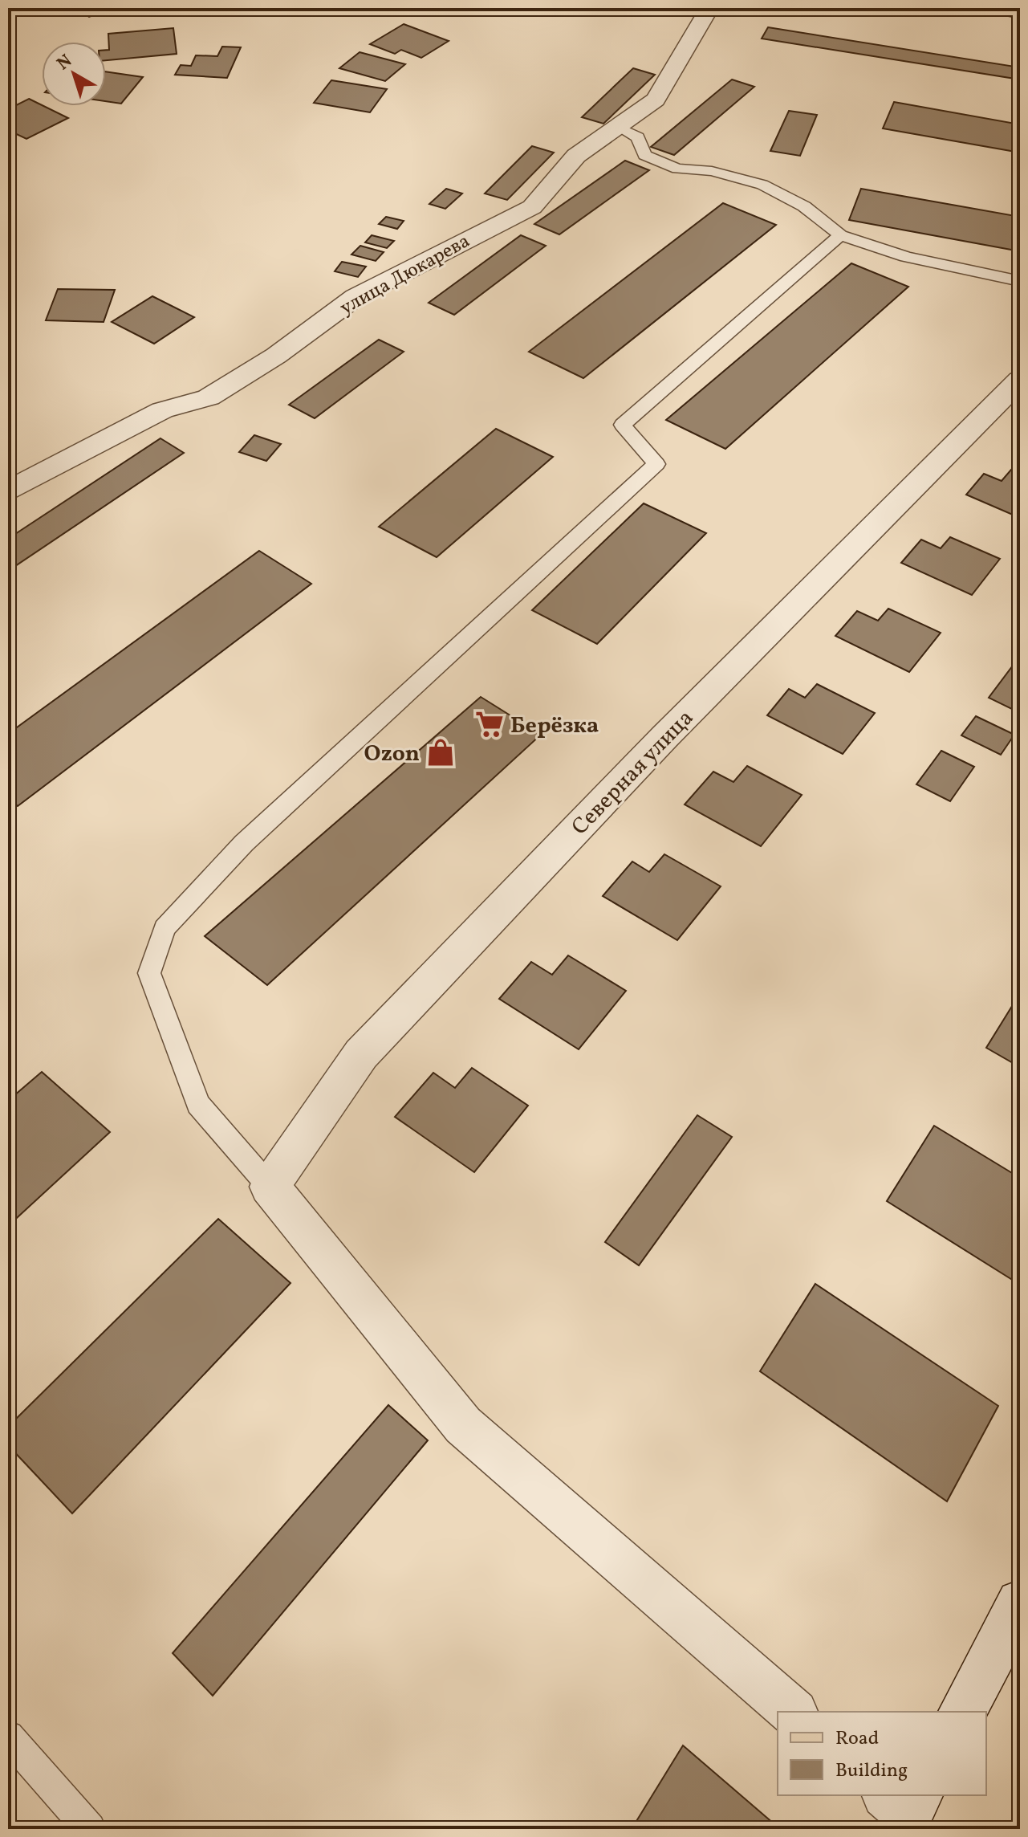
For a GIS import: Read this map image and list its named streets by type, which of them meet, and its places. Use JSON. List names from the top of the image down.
{
  "streets": {
    "street": ["улица Дюкарева", "Северная улица"]
  },
  "places": {
    "supermarket": ["Берёзка"],
    "shop": ["Ozon"]
  },
  "legend": ["Road", "Building"],
  "north": "top left"
}
